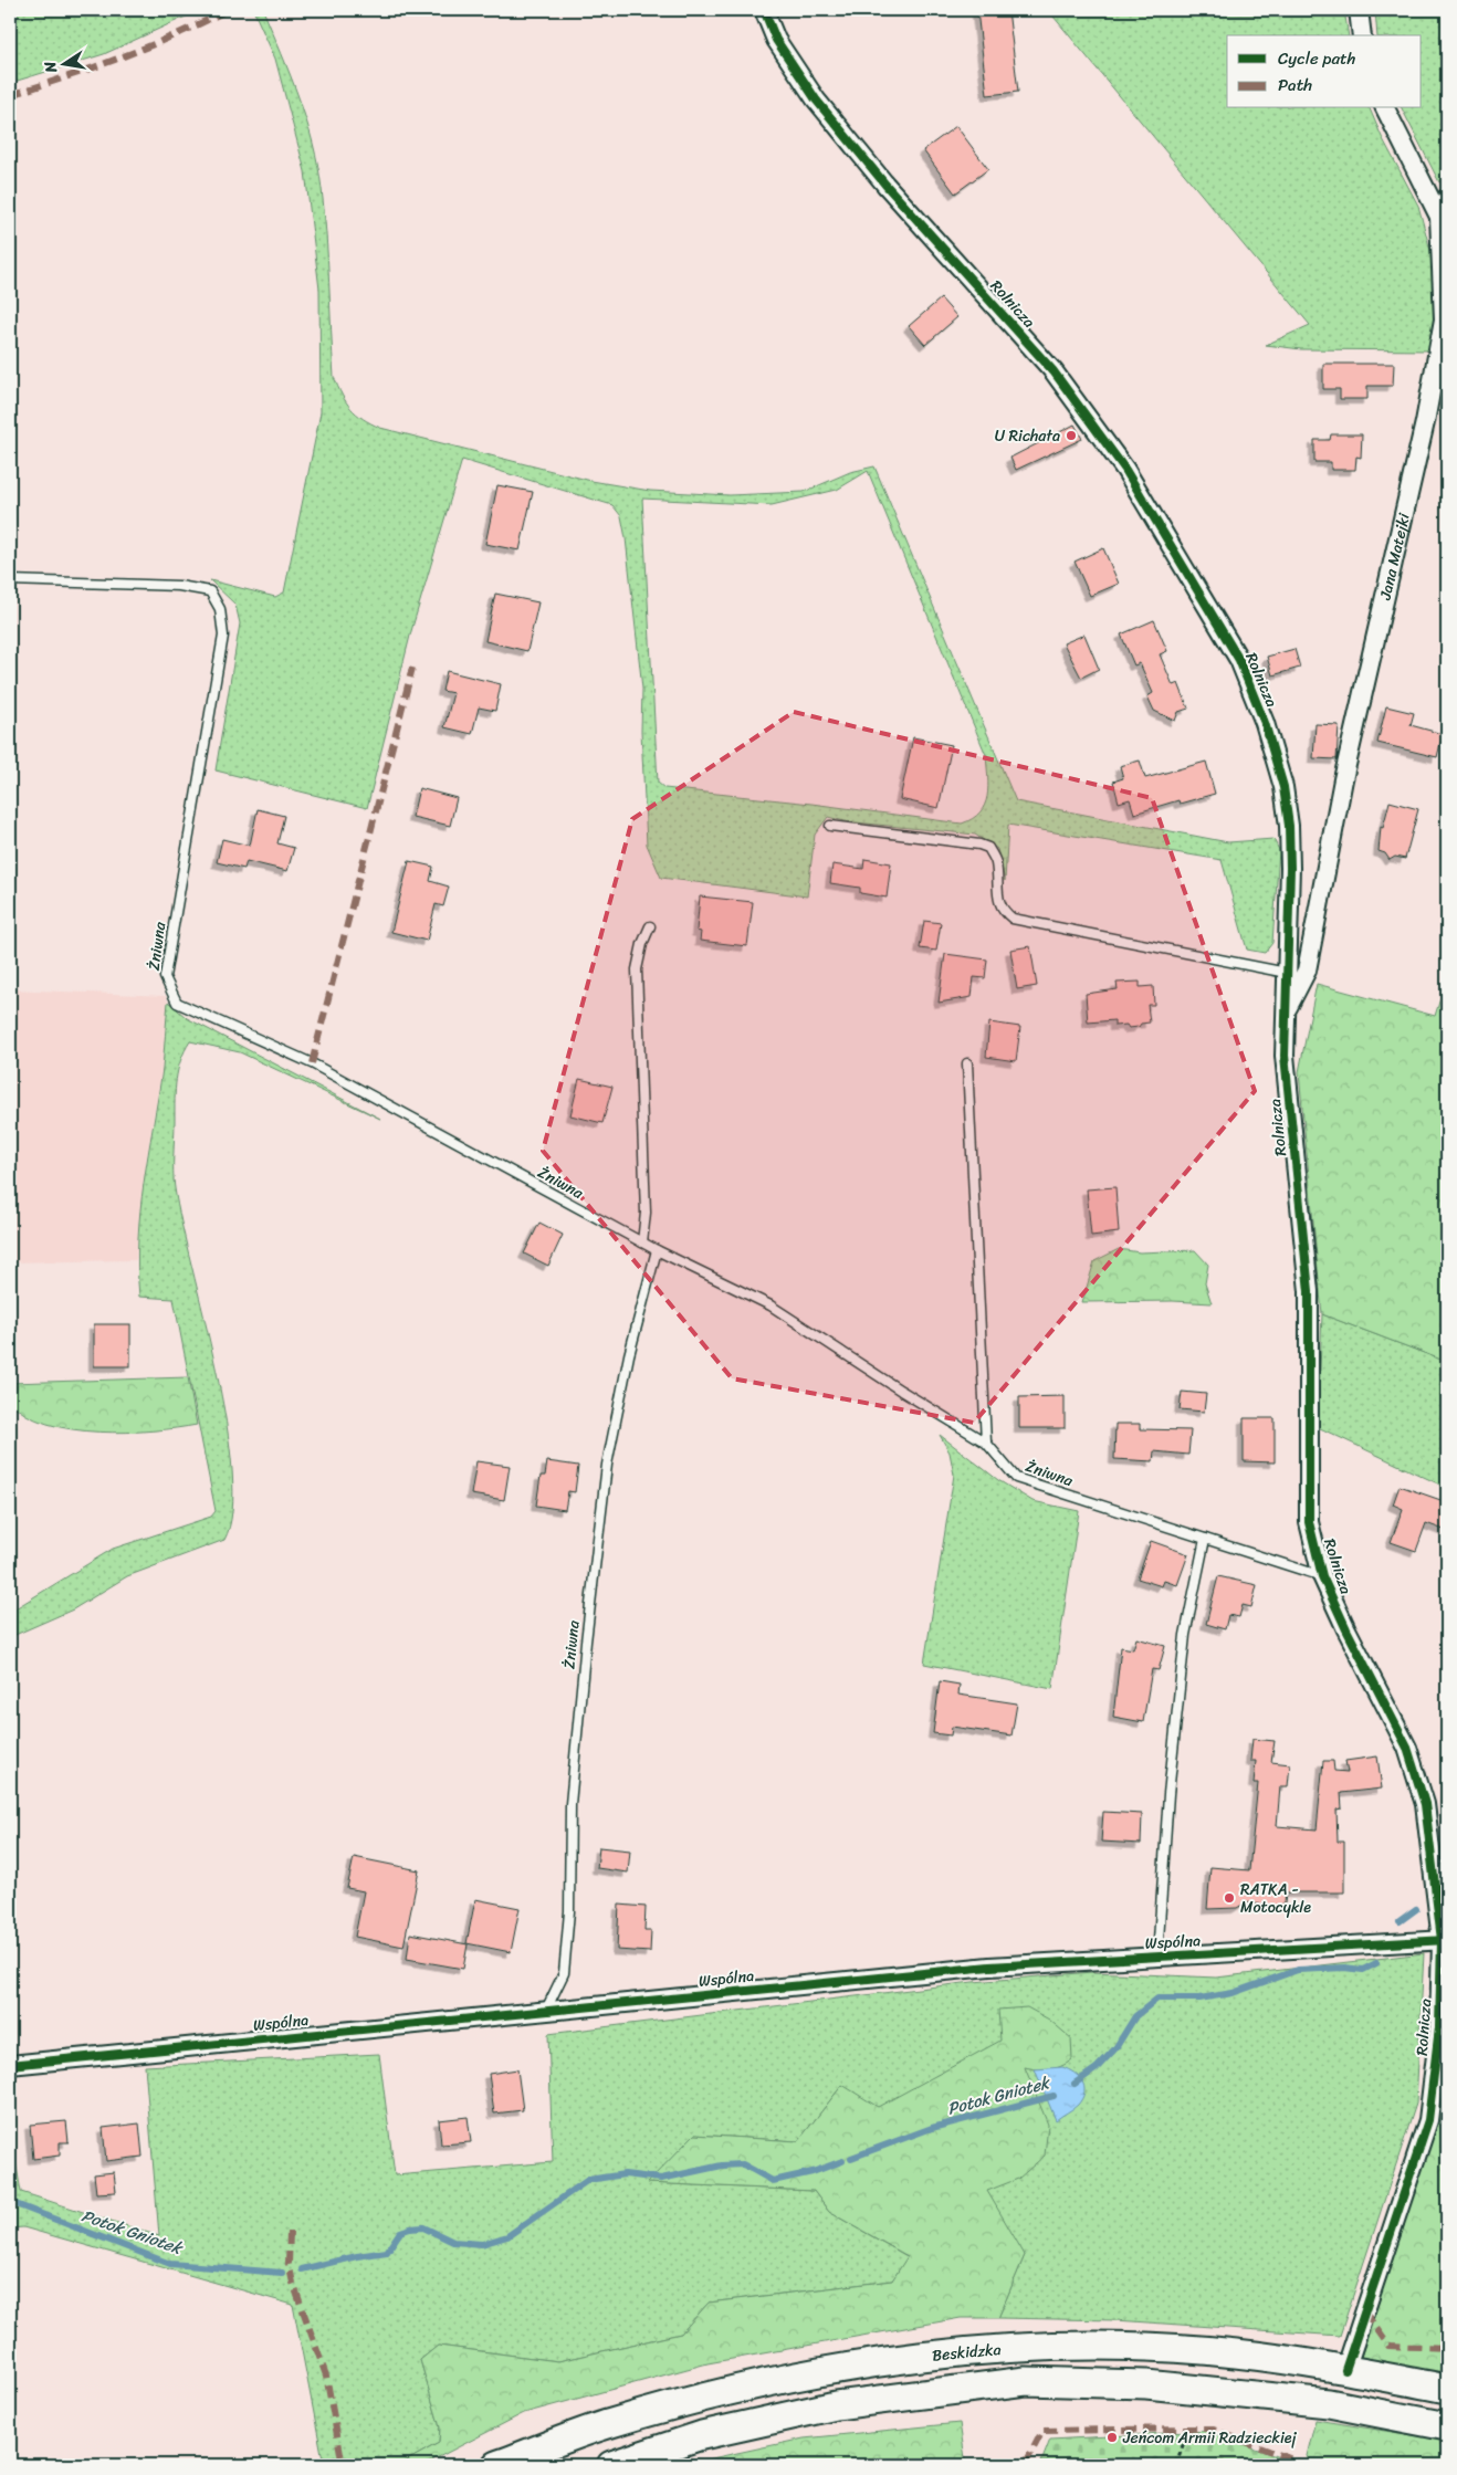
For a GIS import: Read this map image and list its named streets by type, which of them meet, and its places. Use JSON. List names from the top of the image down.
{
  "streets": {
    "main road": ["Beskidzka"],
    "street": ["Rolnicza", "Jana Matejki", "Wspólna"],
    "lane": ["Żniwna"]
  },
  "crossings": [
    ["Rolnicza", "Jana Matejki"],
    ["Rolnicza", "Żniwna"],
    ["Rolnicza", "Wspólna"],
    ["Rolnicza", "Beskidzka"],
    ["Żniwna", "Wspólna"]
  ],
  "water": ["Potok Gniotek"],
  "places": ["U Richata", "RATKA - Motocykle", "Jeńcom Armii Radzieckiej"],
  "legend": ["Cycle path", "Path"],
  "north": "left"
}
